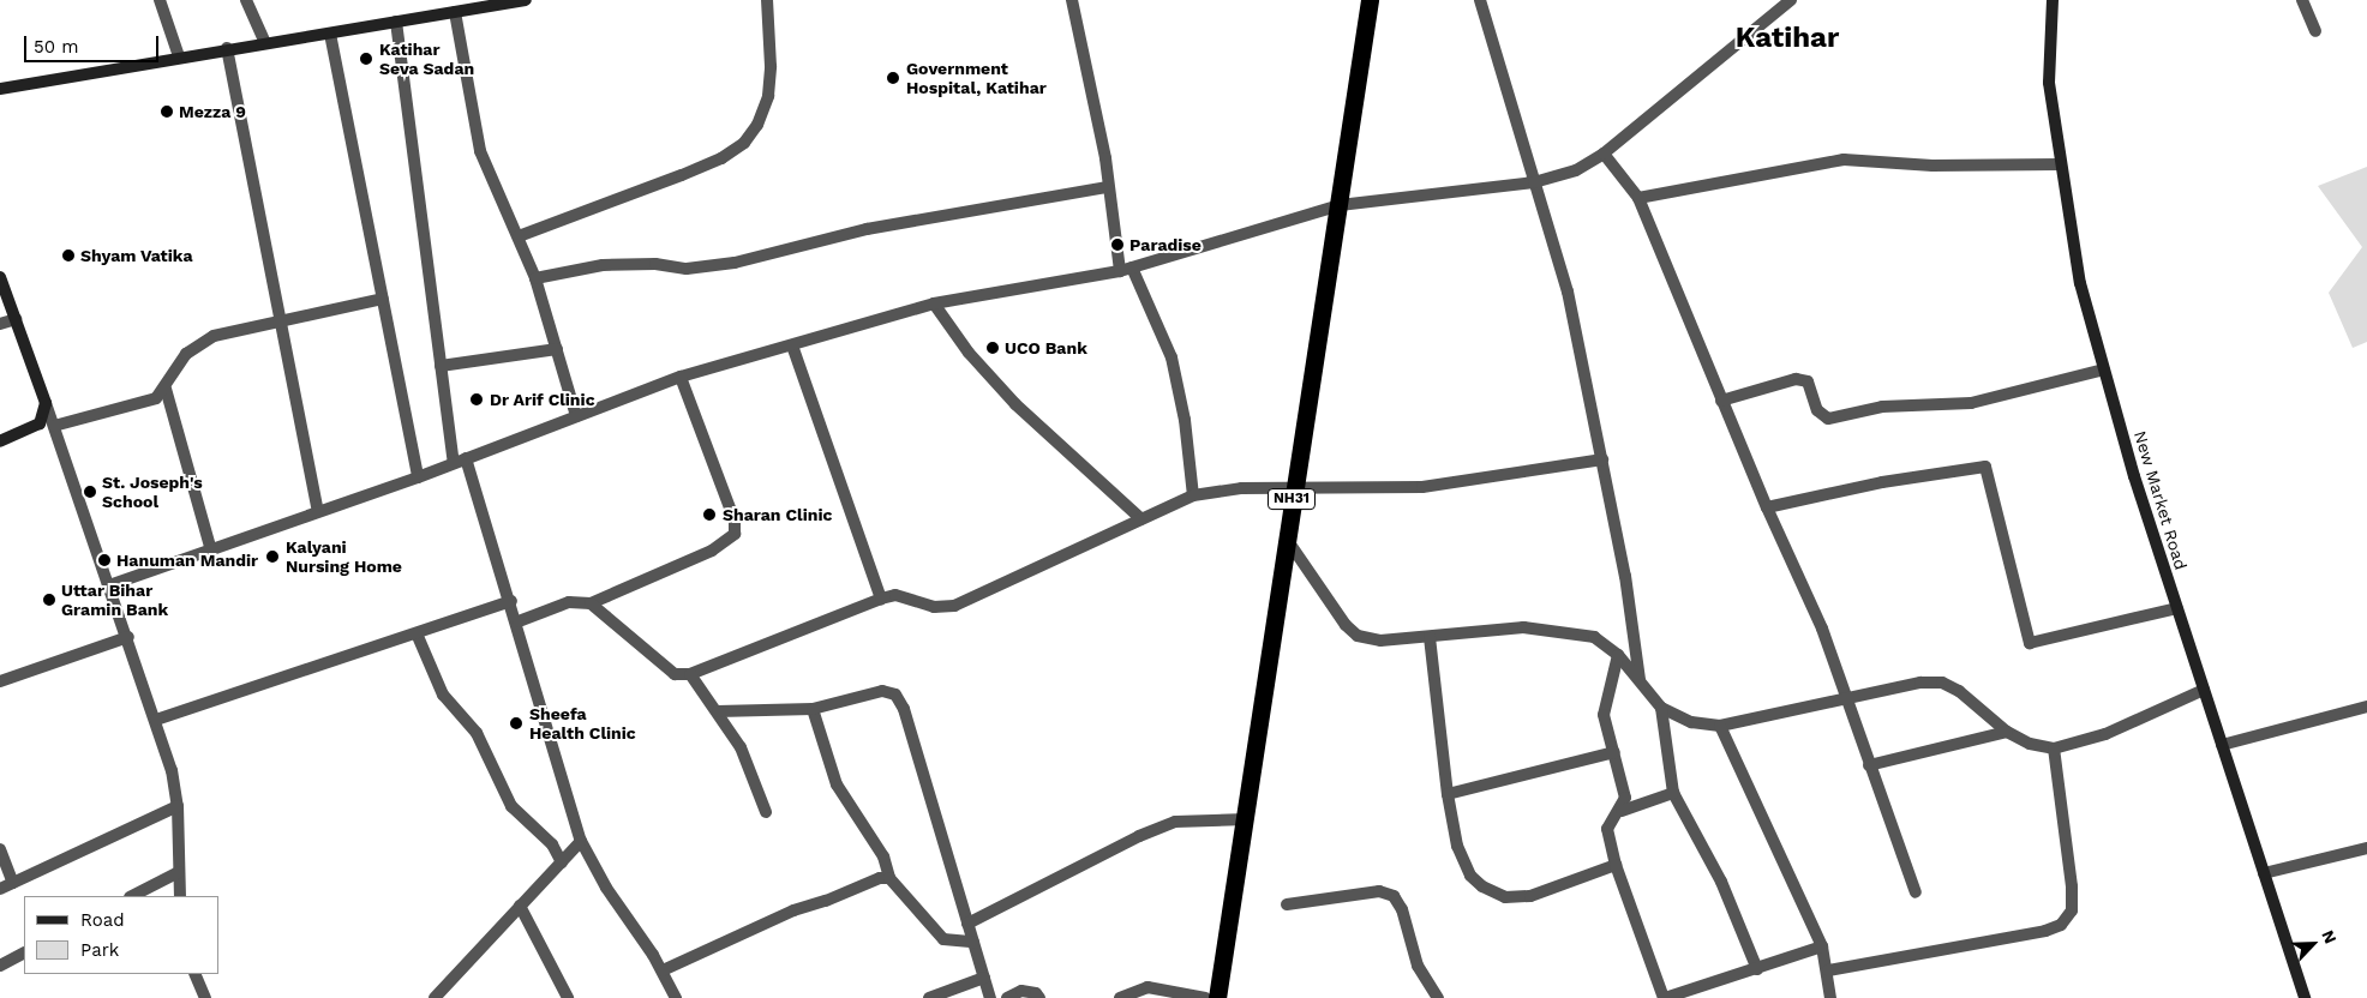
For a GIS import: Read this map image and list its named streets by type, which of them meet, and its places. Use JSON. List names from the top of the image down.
{
  "streets": {
    "highway": ["NH31"],
    "street": ["New Market Road"]
  },
  "districts": ["Katihar"],
  "places": [
    "Katihar Seva Sadan",
    "Government Hospital, Katihar",
    "Mezza 9",
    "Paradise",
    "Shyam Vatika",
    "UCO Bank",
    "Dr Arif Clinic",
    "St. Joseph's School",
    "Sharan Clinic",
    "Kalyani Nursing Home",
    "Hanuman Mandir",
    "Uttar Bihar Gramin Bank",
    "Sheefa Health Clinic"
  ],
  "legend": ["Road", "Park"],
  "scale_bar": "50 m",
  "north": "top right"
}
